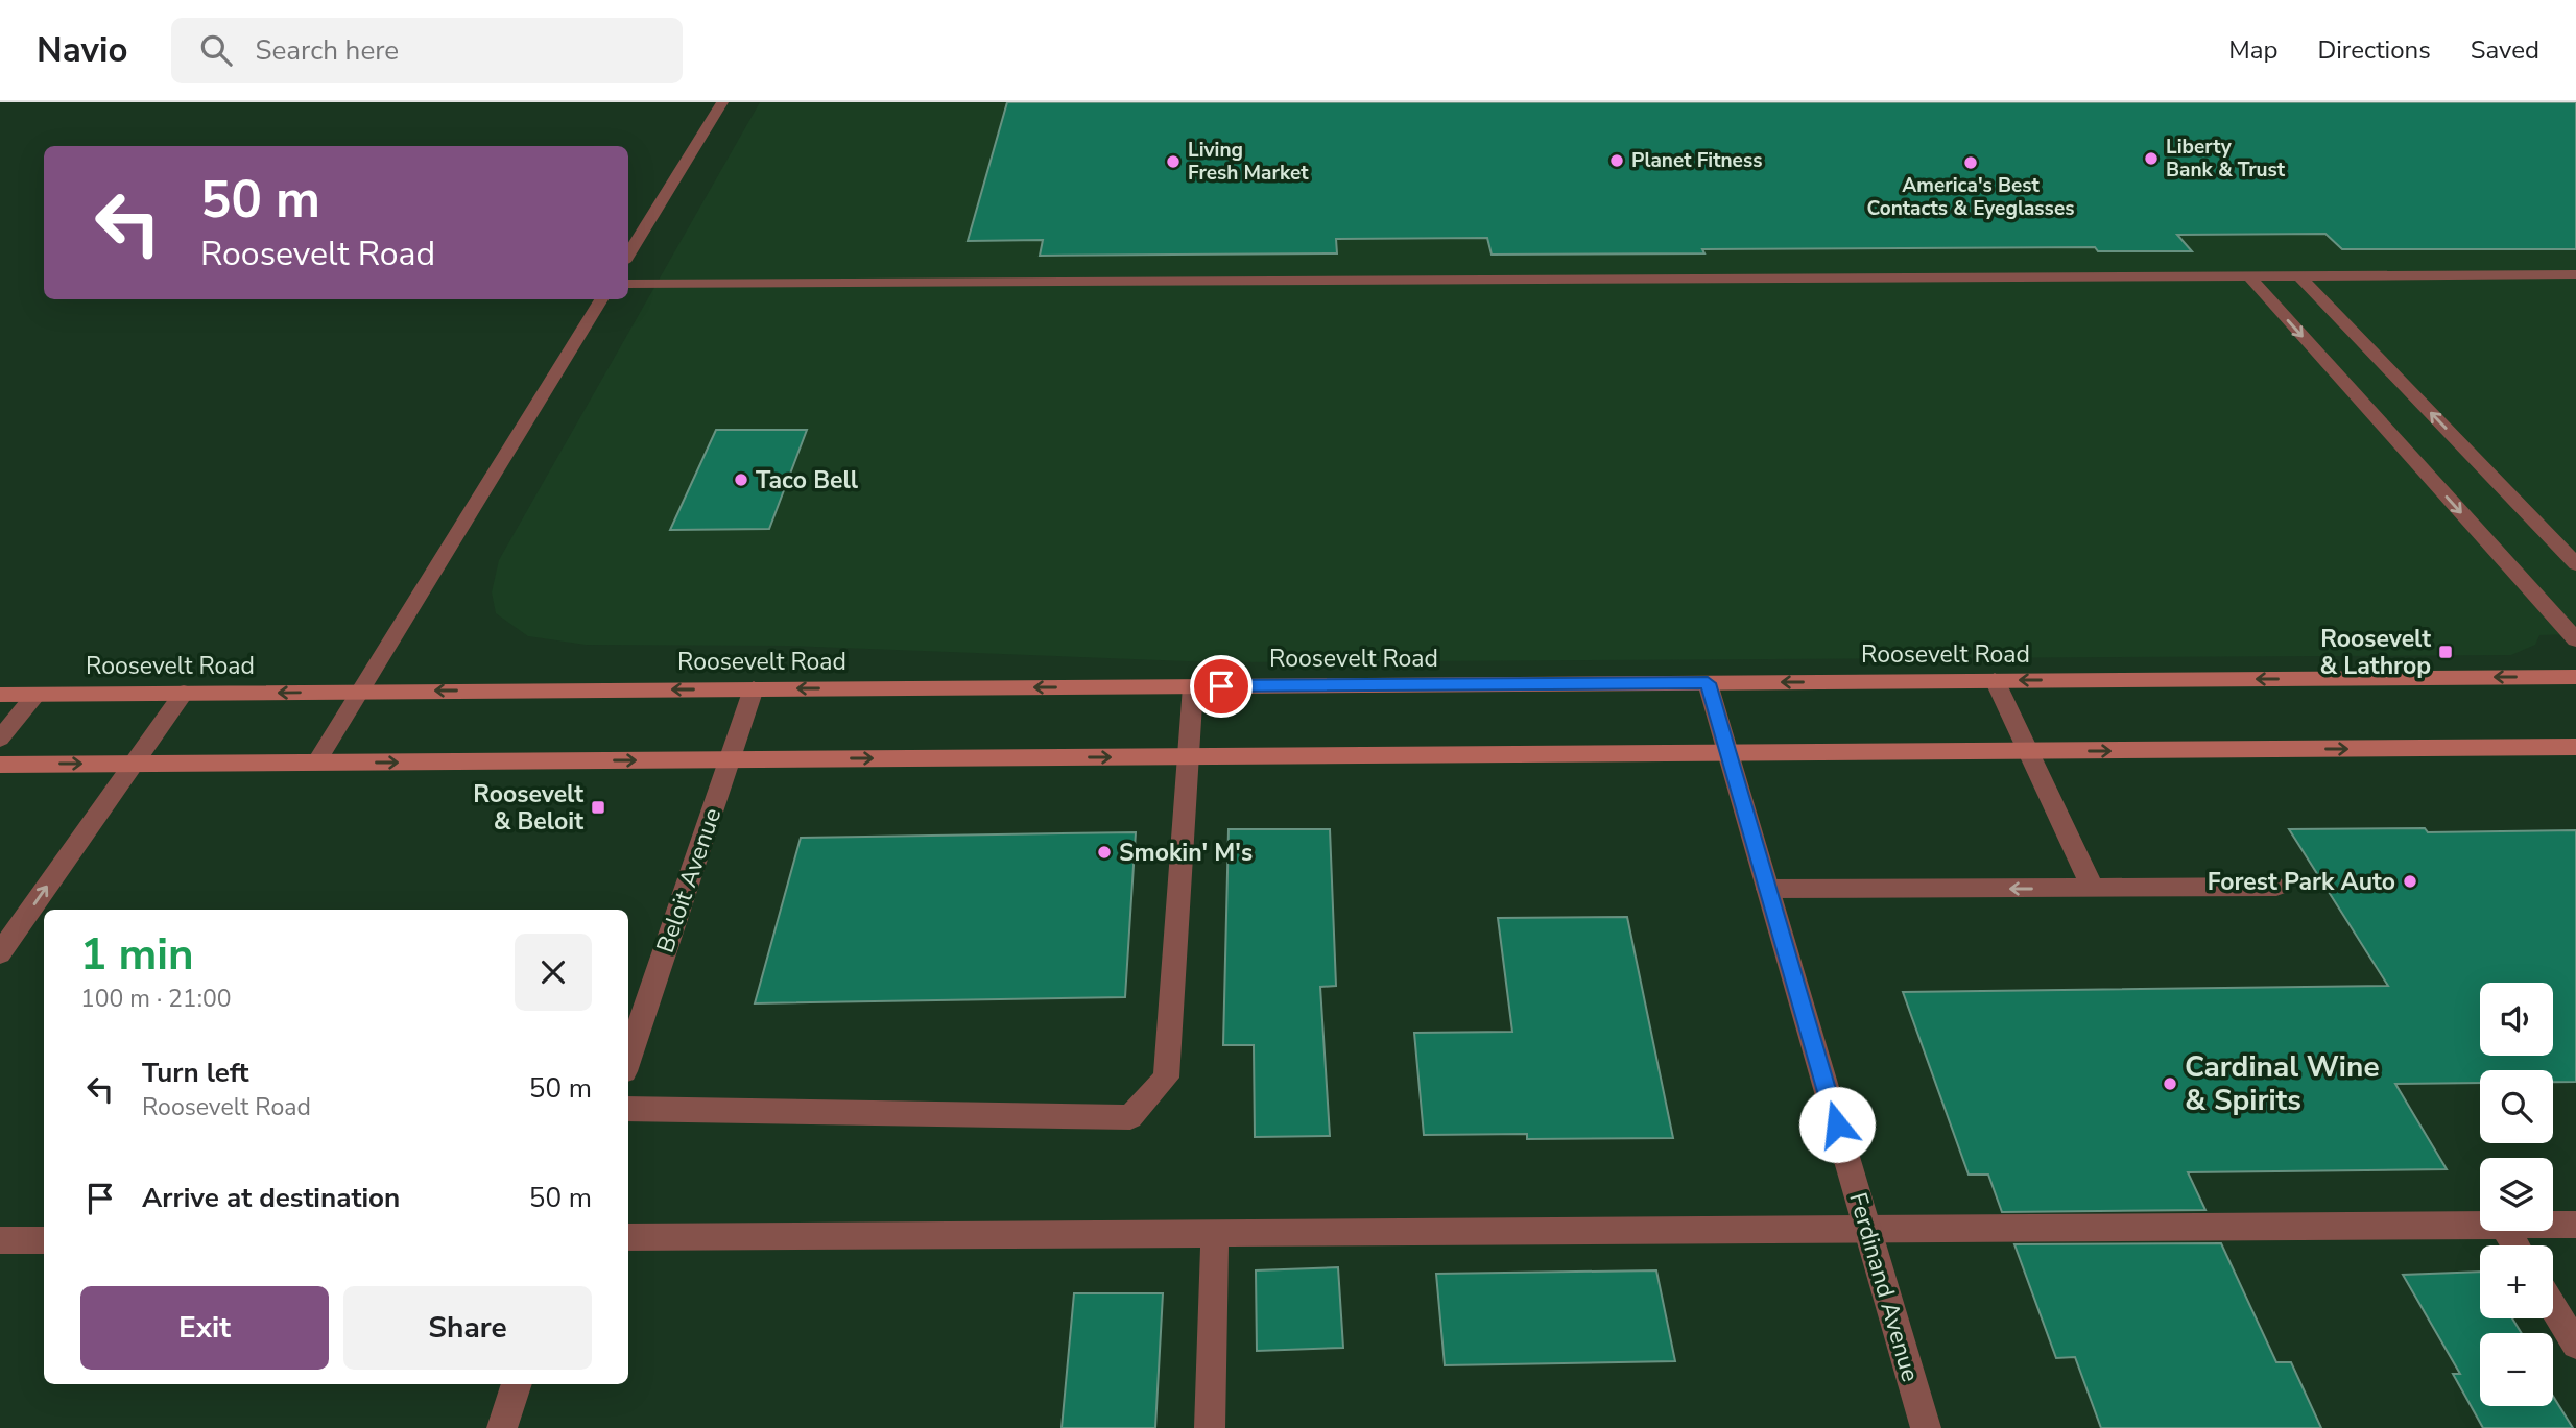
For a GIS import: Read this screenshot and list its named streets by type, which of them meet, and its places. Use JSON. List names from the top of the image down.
{
  "streets": {
    "main road": ["Roosevelt Road"],
    "street": ["Beloit Avenue", "Ferdinand Avenue"]
  },
  "crossings": [
    ["Roosevelt Road", "Beloit Avenue"],
    ["Roosevelt Road", "Ferdinand Avenue"]
  ],
  "places": {
    "other": [
      "Liberty Bank & Trust",
      "Planet Fitness",
      "Living Fresh Market",
      "America's Best Contacts & Eyeglasses",
      "Taco Bell",
      "Smokin' M's",
      "Forest Park Auto",
      "Cardinal Wine & Spirits"
    ],
    "transit": ["Roosevelt & Lathrop", "Roosevelt & Beloit"]
  },
  "page": {
    "header": "Navio",
    "search": "Search here",
    "nav": ["Map", "Directions", "Saved"],
    "turn": ["50 m", "Roosevelt Road"],
    "heading": ["1 min", "100 m · 21:00"],
    "map_buttons": ["+", "−"],
    "list": [
      {
        "name": "Turn left",
        "note": "Roosevelt Road",
        "value": "50 m"
      },
      {
        "name": "Arrive at destination",
        "value": "50 m"
      }
    ],
    "buttons": ["Exit", "Share"]
  }
}
